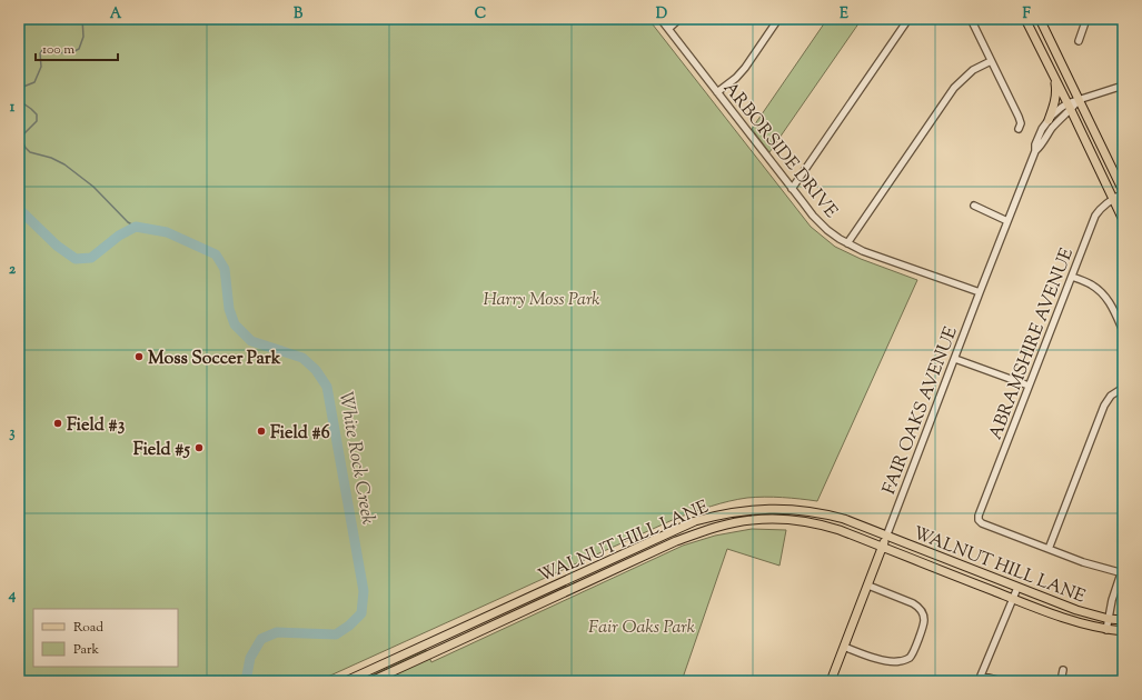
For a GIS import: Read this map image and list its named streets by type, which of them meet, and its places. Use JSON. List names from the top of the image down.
{
  "streets": {
    "main road": ["FAIR OAKS AVENUE", "WALNUT HILL LANE"],
    "street": ["ARBORSIDE DRIVE", "ABRAMSHIRE AVENUE"]
  },
  "crossings": [
    ["ARBORSIDE DRIVE", "FAIR OAKS AVENUE"],
    ["FAIR OAKS AVENUE", "WALNUT HILL LANE"]
  ],
  "water": ["White Rock Creek"],
  "parks": ["Harry Moss Park", "Fair Oaks Park"],
  "places": [
    "Moss Soccer Park",
    "Field #3",
    "Field #6",
    "Field #5"
  ],
  "legend": ["Road", "Park"],
  "scale_bar": "100 m",
  "grid": {
    "columns": [
      "A",
      "B",
      "C",
      "D",
      "E",
      "F"
    ],
    "rows": [
      "1",
      "2",
      "3",
      "4"
    ]
  }
}
